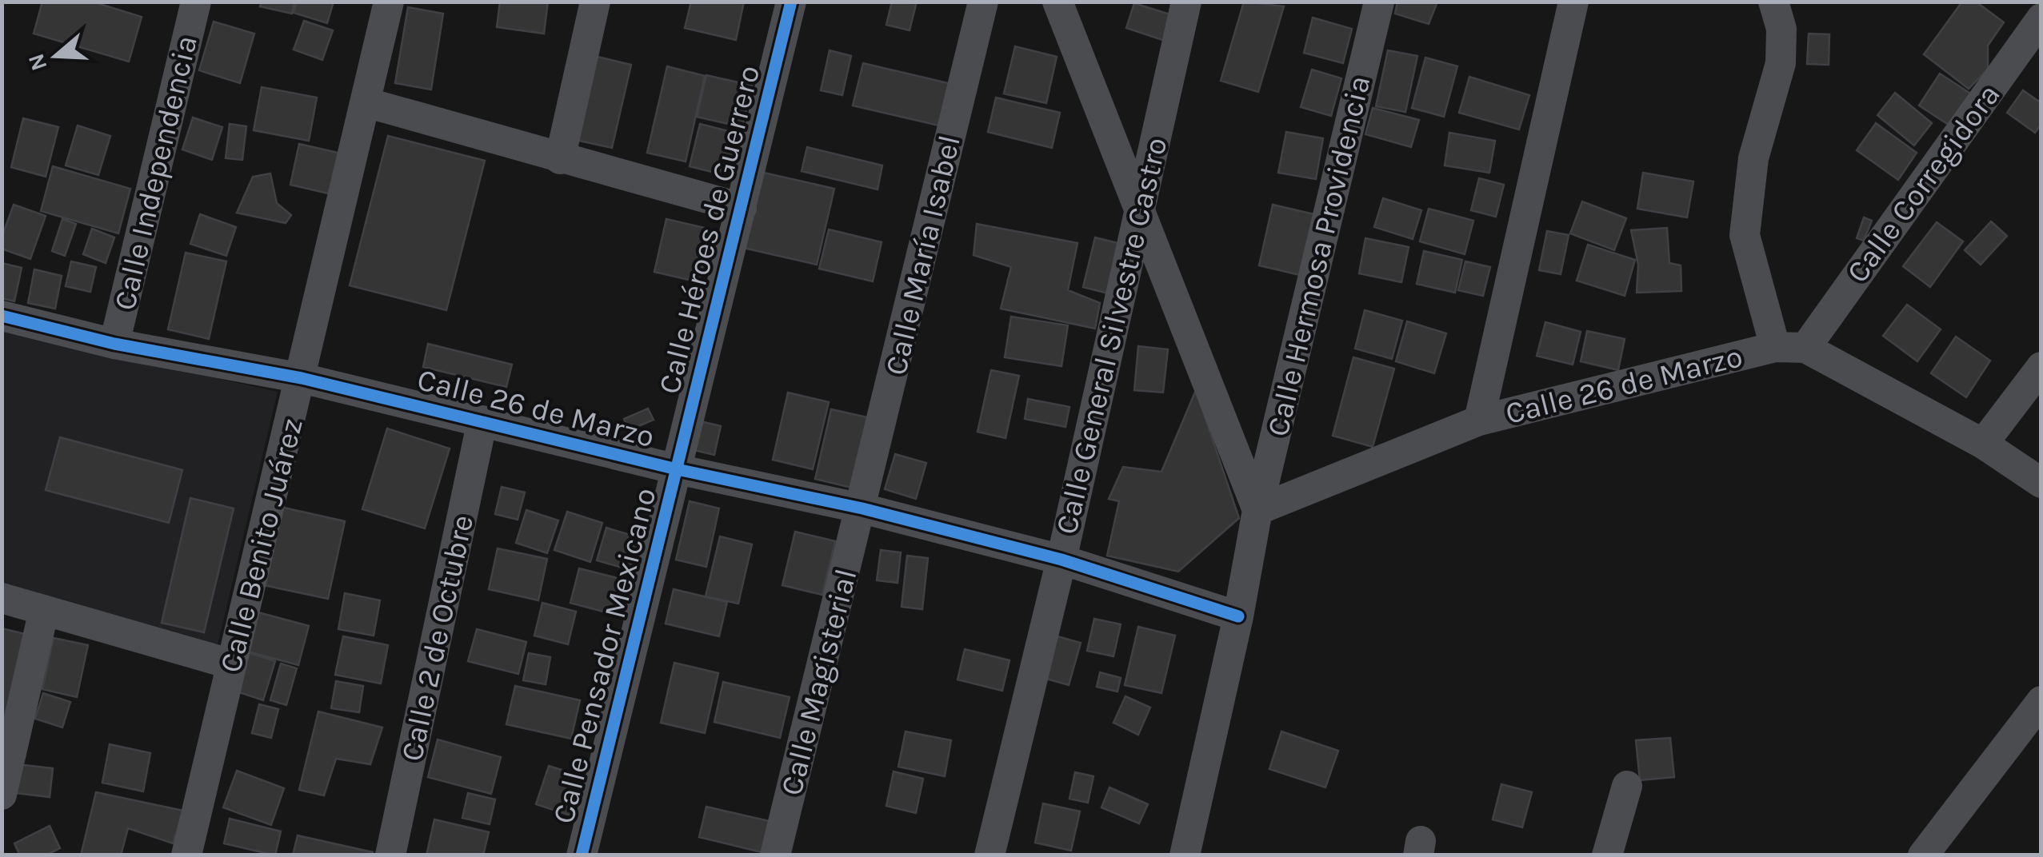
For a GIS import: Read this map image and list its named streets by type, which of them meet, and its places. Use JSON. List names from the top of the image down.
{
  "streets": {
    "street": [
      "Calle Independencia",
      "Calle Corregidora",
      "Calle Héroes de Guerrero",
      "Calle María Isabel",
      "Calle Hermosa Providencia",
      "Calle General Silvestre Castro",
      "Calle 26 de Marzo",
      "Calle Benito Juárez",
      "Calle 2 de Octubre",
      "Calle Pensador Mexicano",
      "Calle Magisterial"
    ]
  },
  "crossings": [
    ["Calle Independencia", "Calle 26 de Marzo"],
    ["Calle Corregidora", "Calle 26 de Marzo"],
    ["Calle Héroes de Guerrero", "Calle 26 de Marzo"],
    ["Calle Héroes de Guerrero", "Calle Pensador Mexicano"],
    ["Calle María Isabel", "Calle 26 de Marzo"],
    ["Calle María Isabel", "Calle Magisterial"],
    ["Calle Hermosa Providencia", "Calle 26 de Marzo"],
    ["Calle General Silvestre Castro", "Calle 26 de Marzo"],
    ["Calle 26 de Marzo", "Calle Benito Juárez"],
    ["Calle 26 de Marzo", "Calle 2 de Octubre"],
    ["Calle 26 de Marzo", "Calle Pensador Mexicano"],
    ["Calle 26 de Marzo", "Calle Magisterial"]
  ],
  "north": "left"
}
